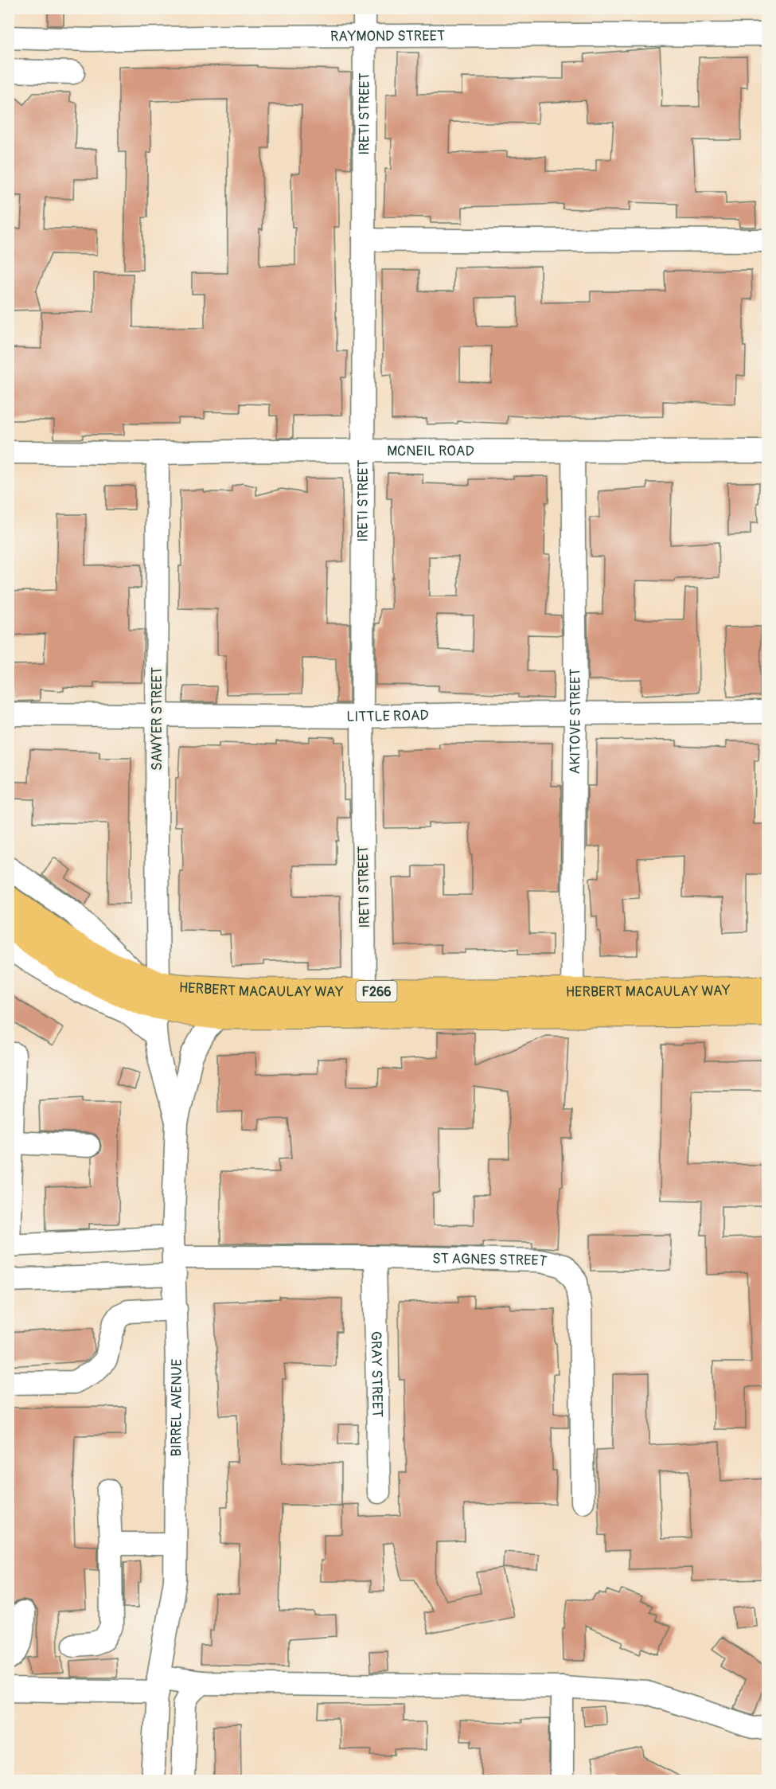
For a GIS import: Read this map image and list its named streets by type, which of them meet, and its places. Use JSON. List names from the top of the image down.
{
  "streets": {
    "highway": ["HERBERT MACAULAY WAY", "F266"],
    "street": [
      "RAYMOND STREET",
      "IRETI STREET",
      "MCNEIL ROAD",
      "LITTLE ROAD",
      "SAWYER STREET",
      "AKITOVE STREET",
      "ST AGNES STREET",
      "GRAY STREET",
      "BIRREL AVENUE"
    ]
  },
  "crossings": [
    ["RAYMOND STREET", "IRETI STREET"],
    ["IRETI STREET", "MCNEIL ROAD"],
    ["IRETI STREET", "LITTLE ROAD"],
    ["IRETI STREET", "HERBERT MACAULAY WAY"],
    ["MCNEIL ROAD", "SAWYER STREET"],
    ["MCNEIL ROAD", "AKITOVE STREET"],
    ["LITTLE ROAD", "SAWYER STREET"],
    ["LITTLE ROAD", "AKITOVE STREET"],
    ["SAWYER STREET", "HERBERT MACAULAY WAY"],
    ["SAWYER STREET", "BIRREL AVENUE"],
    ["AKITOVE STREET", "HERBERT MACAULAY WAY"],
    ["ST AGNES STREET", "GRAY STREET"],
    ["ST AGNES STREET", "BIRREL AVENUE"]
  ]
}
